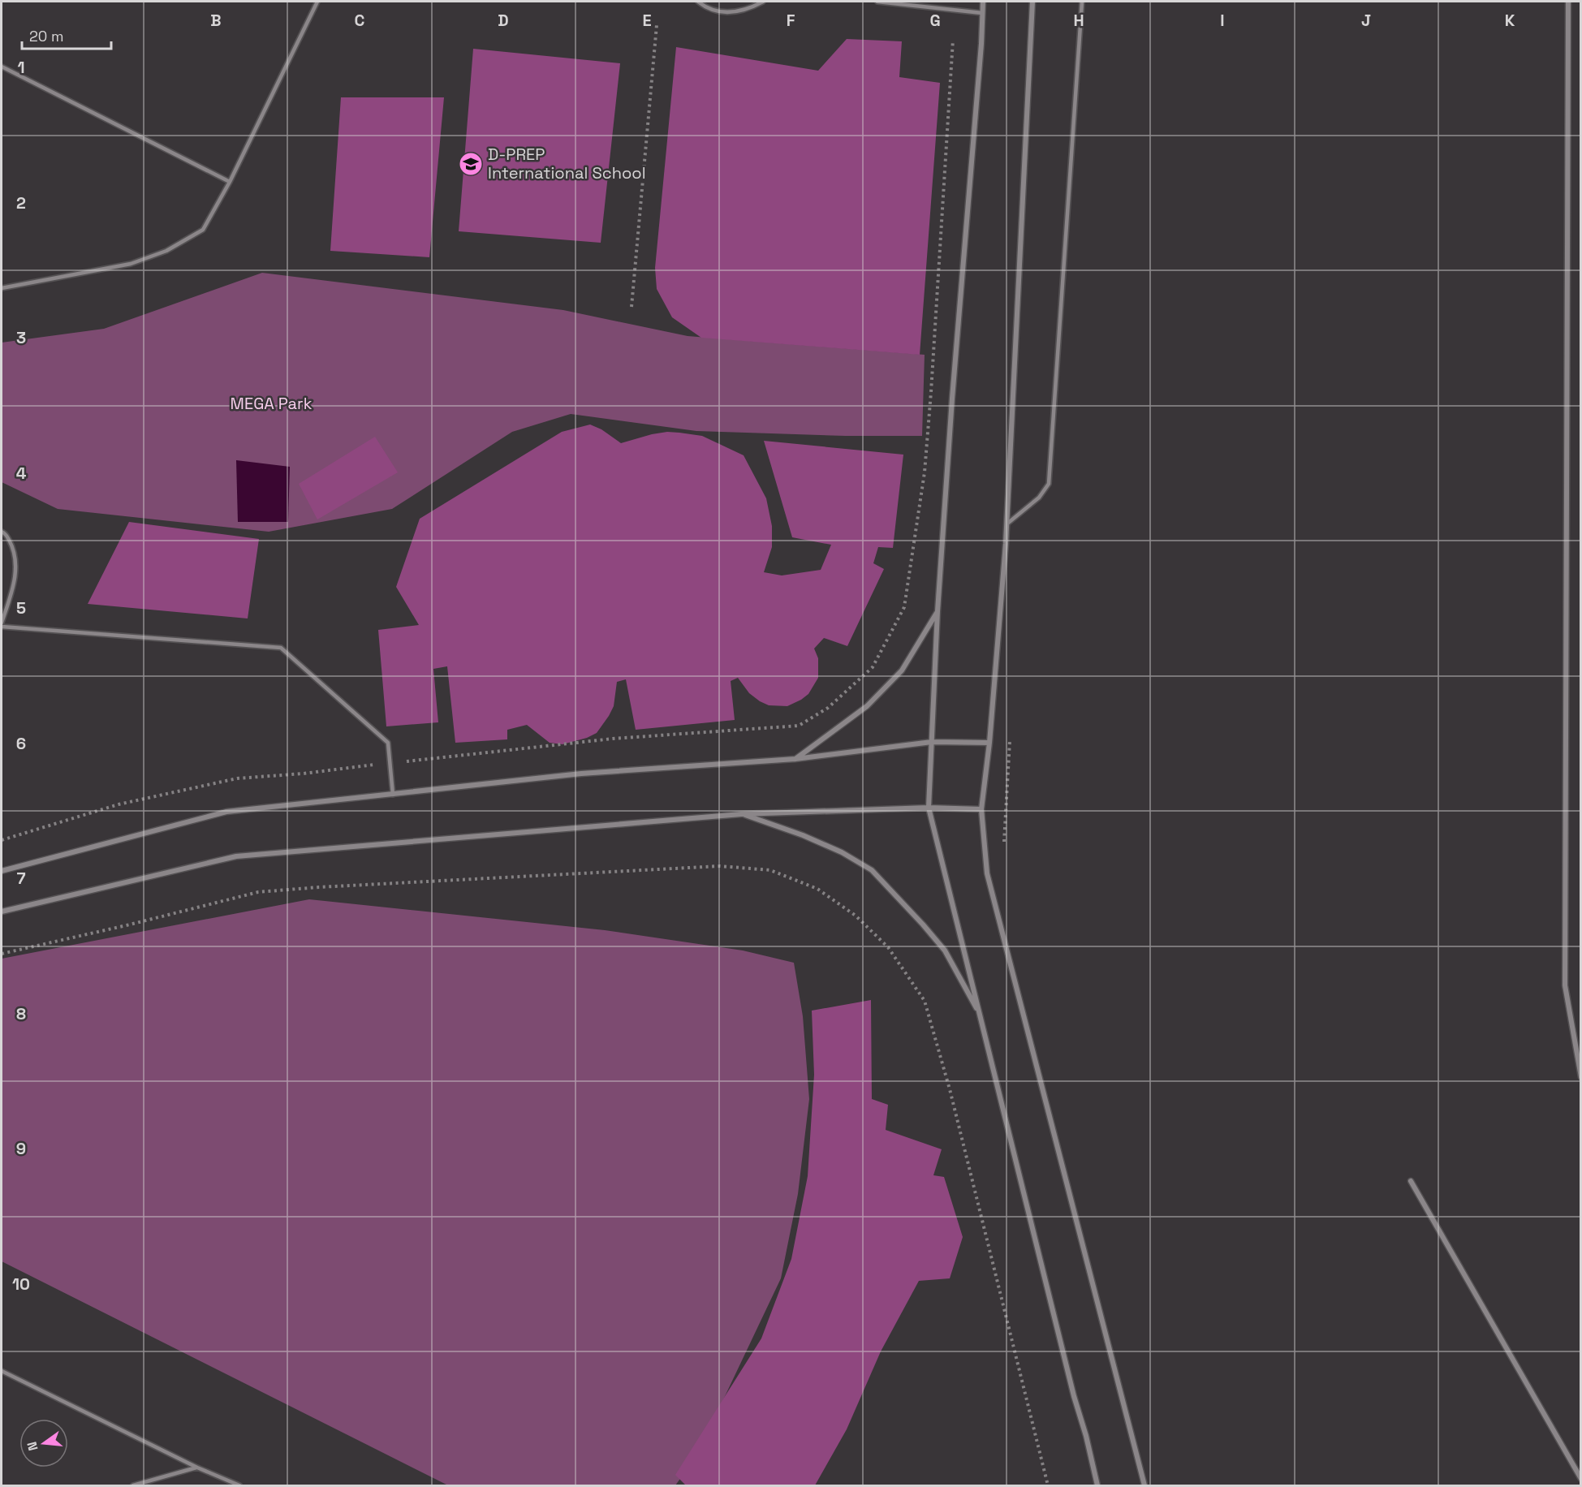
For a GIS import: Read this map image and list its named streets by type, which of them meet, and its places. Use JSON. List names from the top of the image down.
{
  "parks": ["MEGA Park"],
  "places": {
    "school or university": ["D-PREP International School"]
  },
  "scale_bar": "20 m",
  "north": "left",
  "grid": {
    "columns": [
      "B",
      "C",
      "D",
      "E",
      "F",
      "G",
      "H",
      "I",
      "J",
      "K"
    ],
    "rows": [
      "1",
      "2",
      "3",
      "4",
      "5",
      "6",
      "7",
      "8",
      "9",
      "10"
    ]
  }
}
